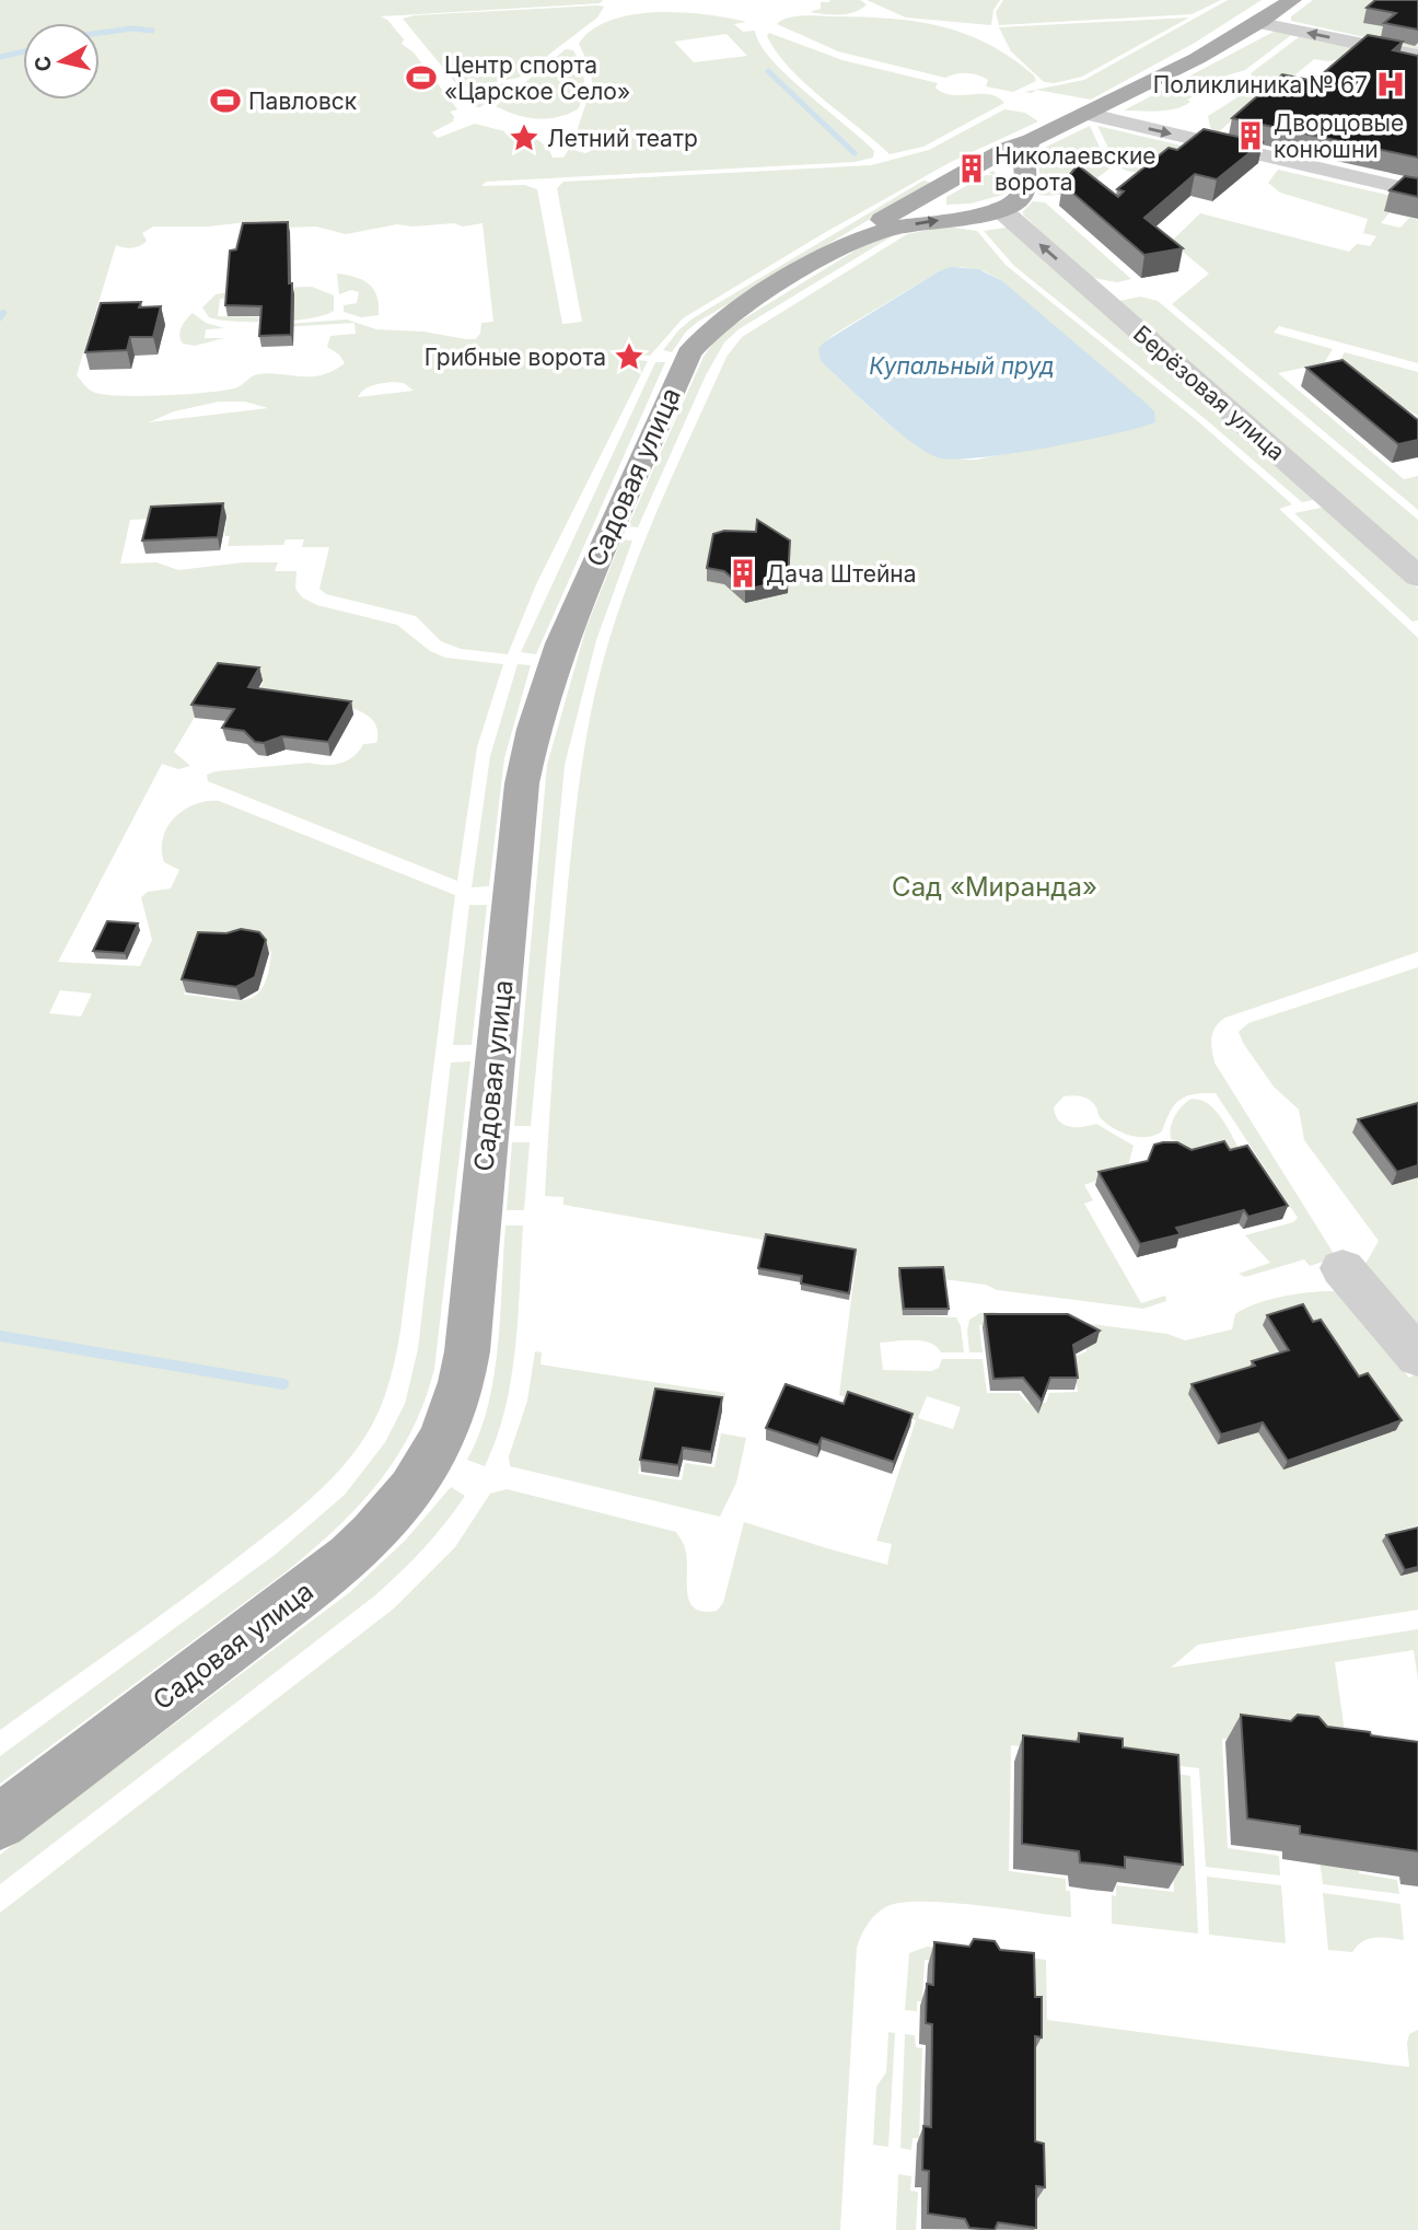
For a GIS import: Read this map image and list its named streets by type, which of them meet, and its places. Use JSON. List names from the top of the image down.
{
  "streets": {
    "main road": ["Садовая улица"],
    "street": ["Берёзовая улица"]
  },
  "crossings": [
    ["Берёзовая улица", "Садовая улица"]
  ],
  "one_way": ["Берёзовая улица"],
  "water": ["Купальный пруд"],
  "parks": ["Сад «Миранда»"],
  "places": {
    "sports": ["Центр спорта «Царское Село»", "Павловск"],
    "hospital": ["Поликлиника № 67"],
    "building": ["Дворцовые конюшни", "Николаевские ворота", "Дача Штейна"],
    "place": ["Летний театр", "Грибные ворота"]
  },
  "north": "left"
}
